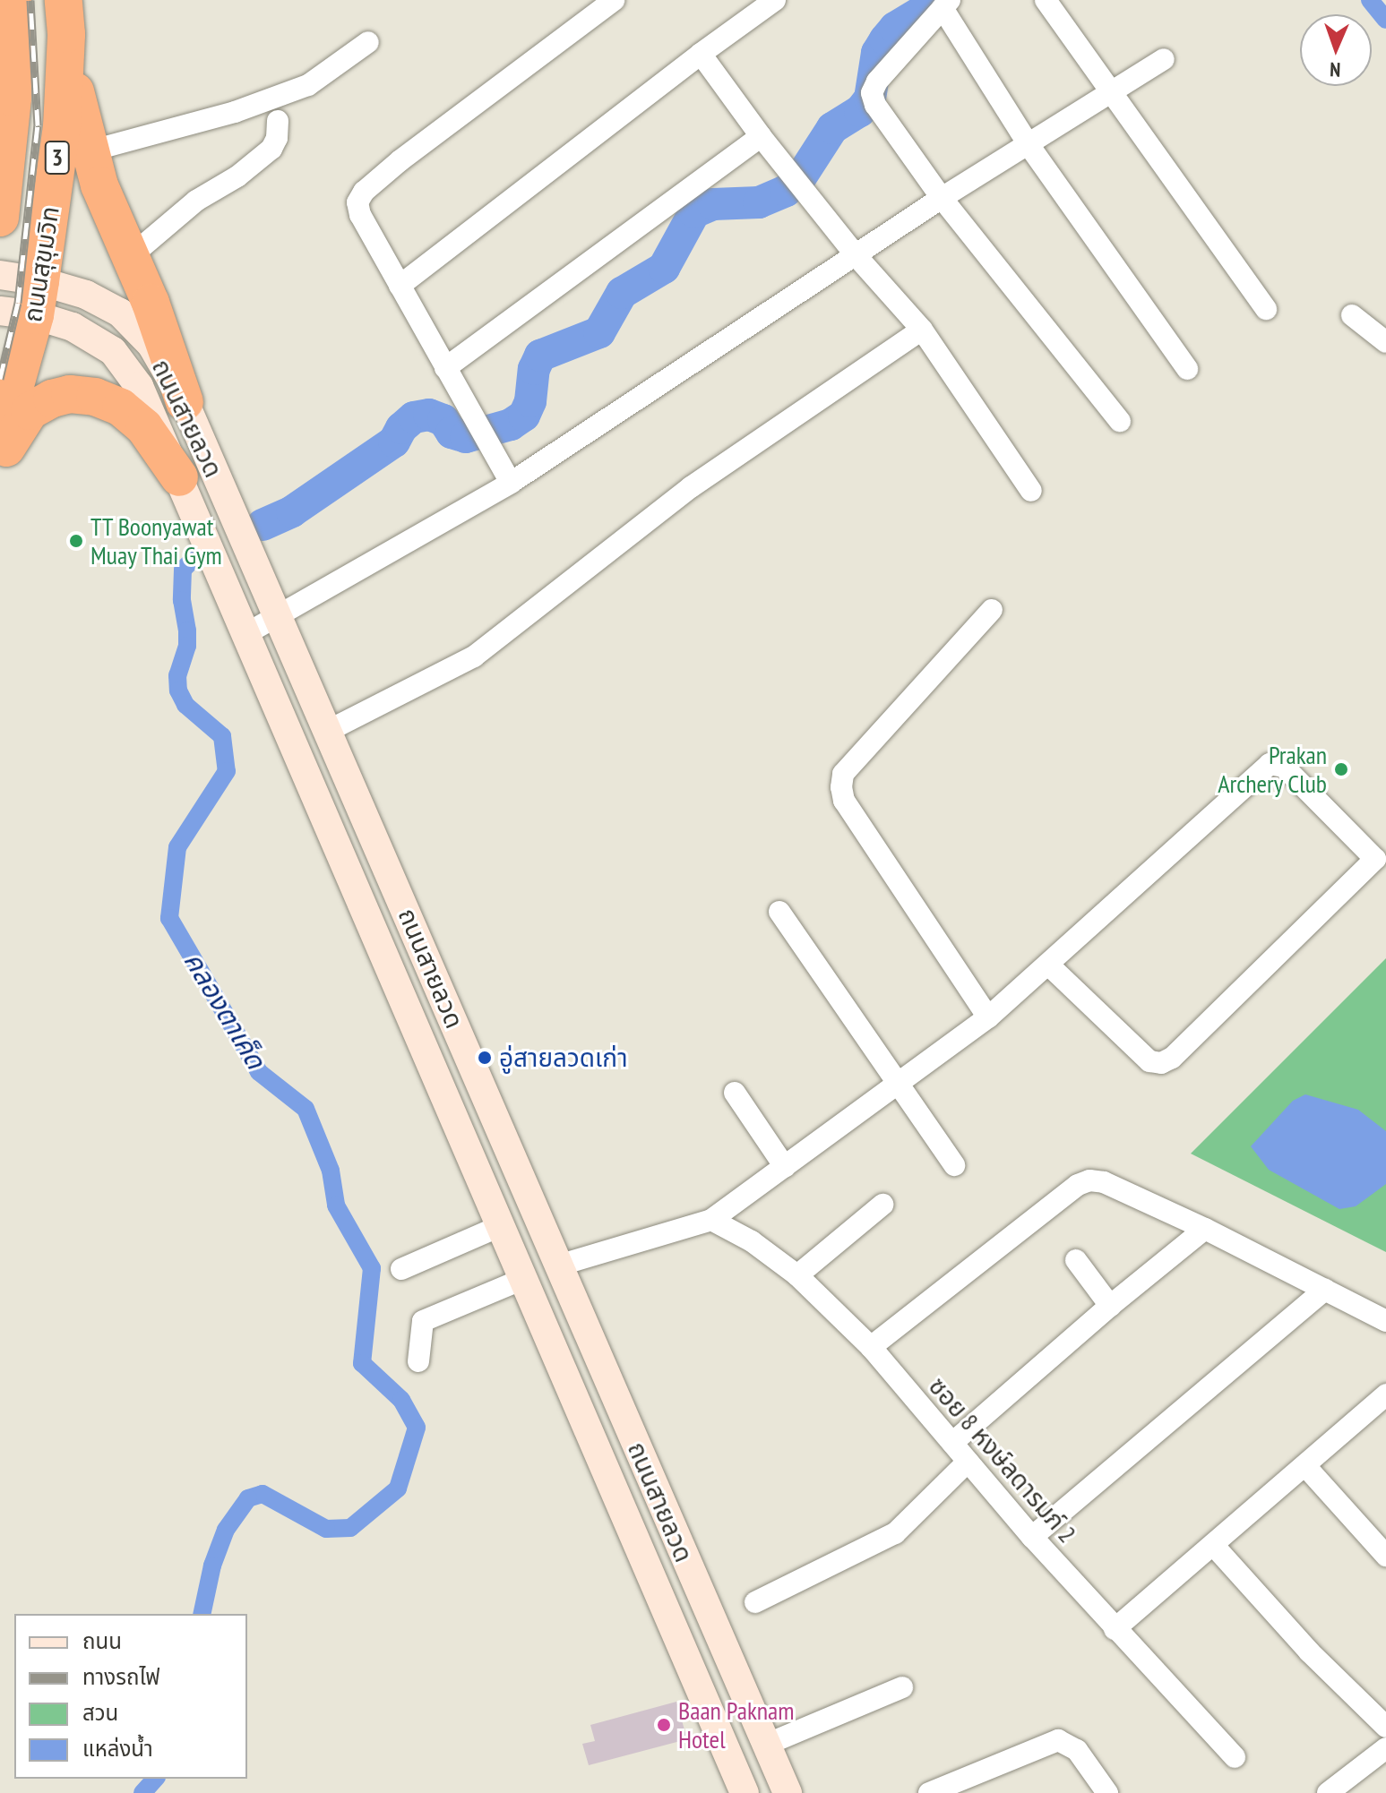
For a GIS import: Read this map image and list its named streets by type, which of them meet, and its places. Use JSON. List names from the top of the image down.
{
  "streets": {
    "highway": ["3", "ถนนสุขุมวิท"],
    "main road": ["ถนนสายลวด"],
    "street": ["ซอย 8 หงษ์ลดารมภ์ 2"]
  },
  "crossings": [
    ["ถนนสุขุมวิท", "ถนนสายลวด"]
  ],
  "water": ["คลองตาเค็ด"],
  "places": [
    "TT Boonyawat Muay Thai Gym",
    "Prakan Archery Club",
    "อู่สายลวดเก่า",
    "Baan Paknam Hotel"
  ],
  "legend": [
    "ถนน",
    "ทางรถไฟ",
    "สวน",
    "แหล่งน้ำ"
  ],
  "north": "bottom"
}
